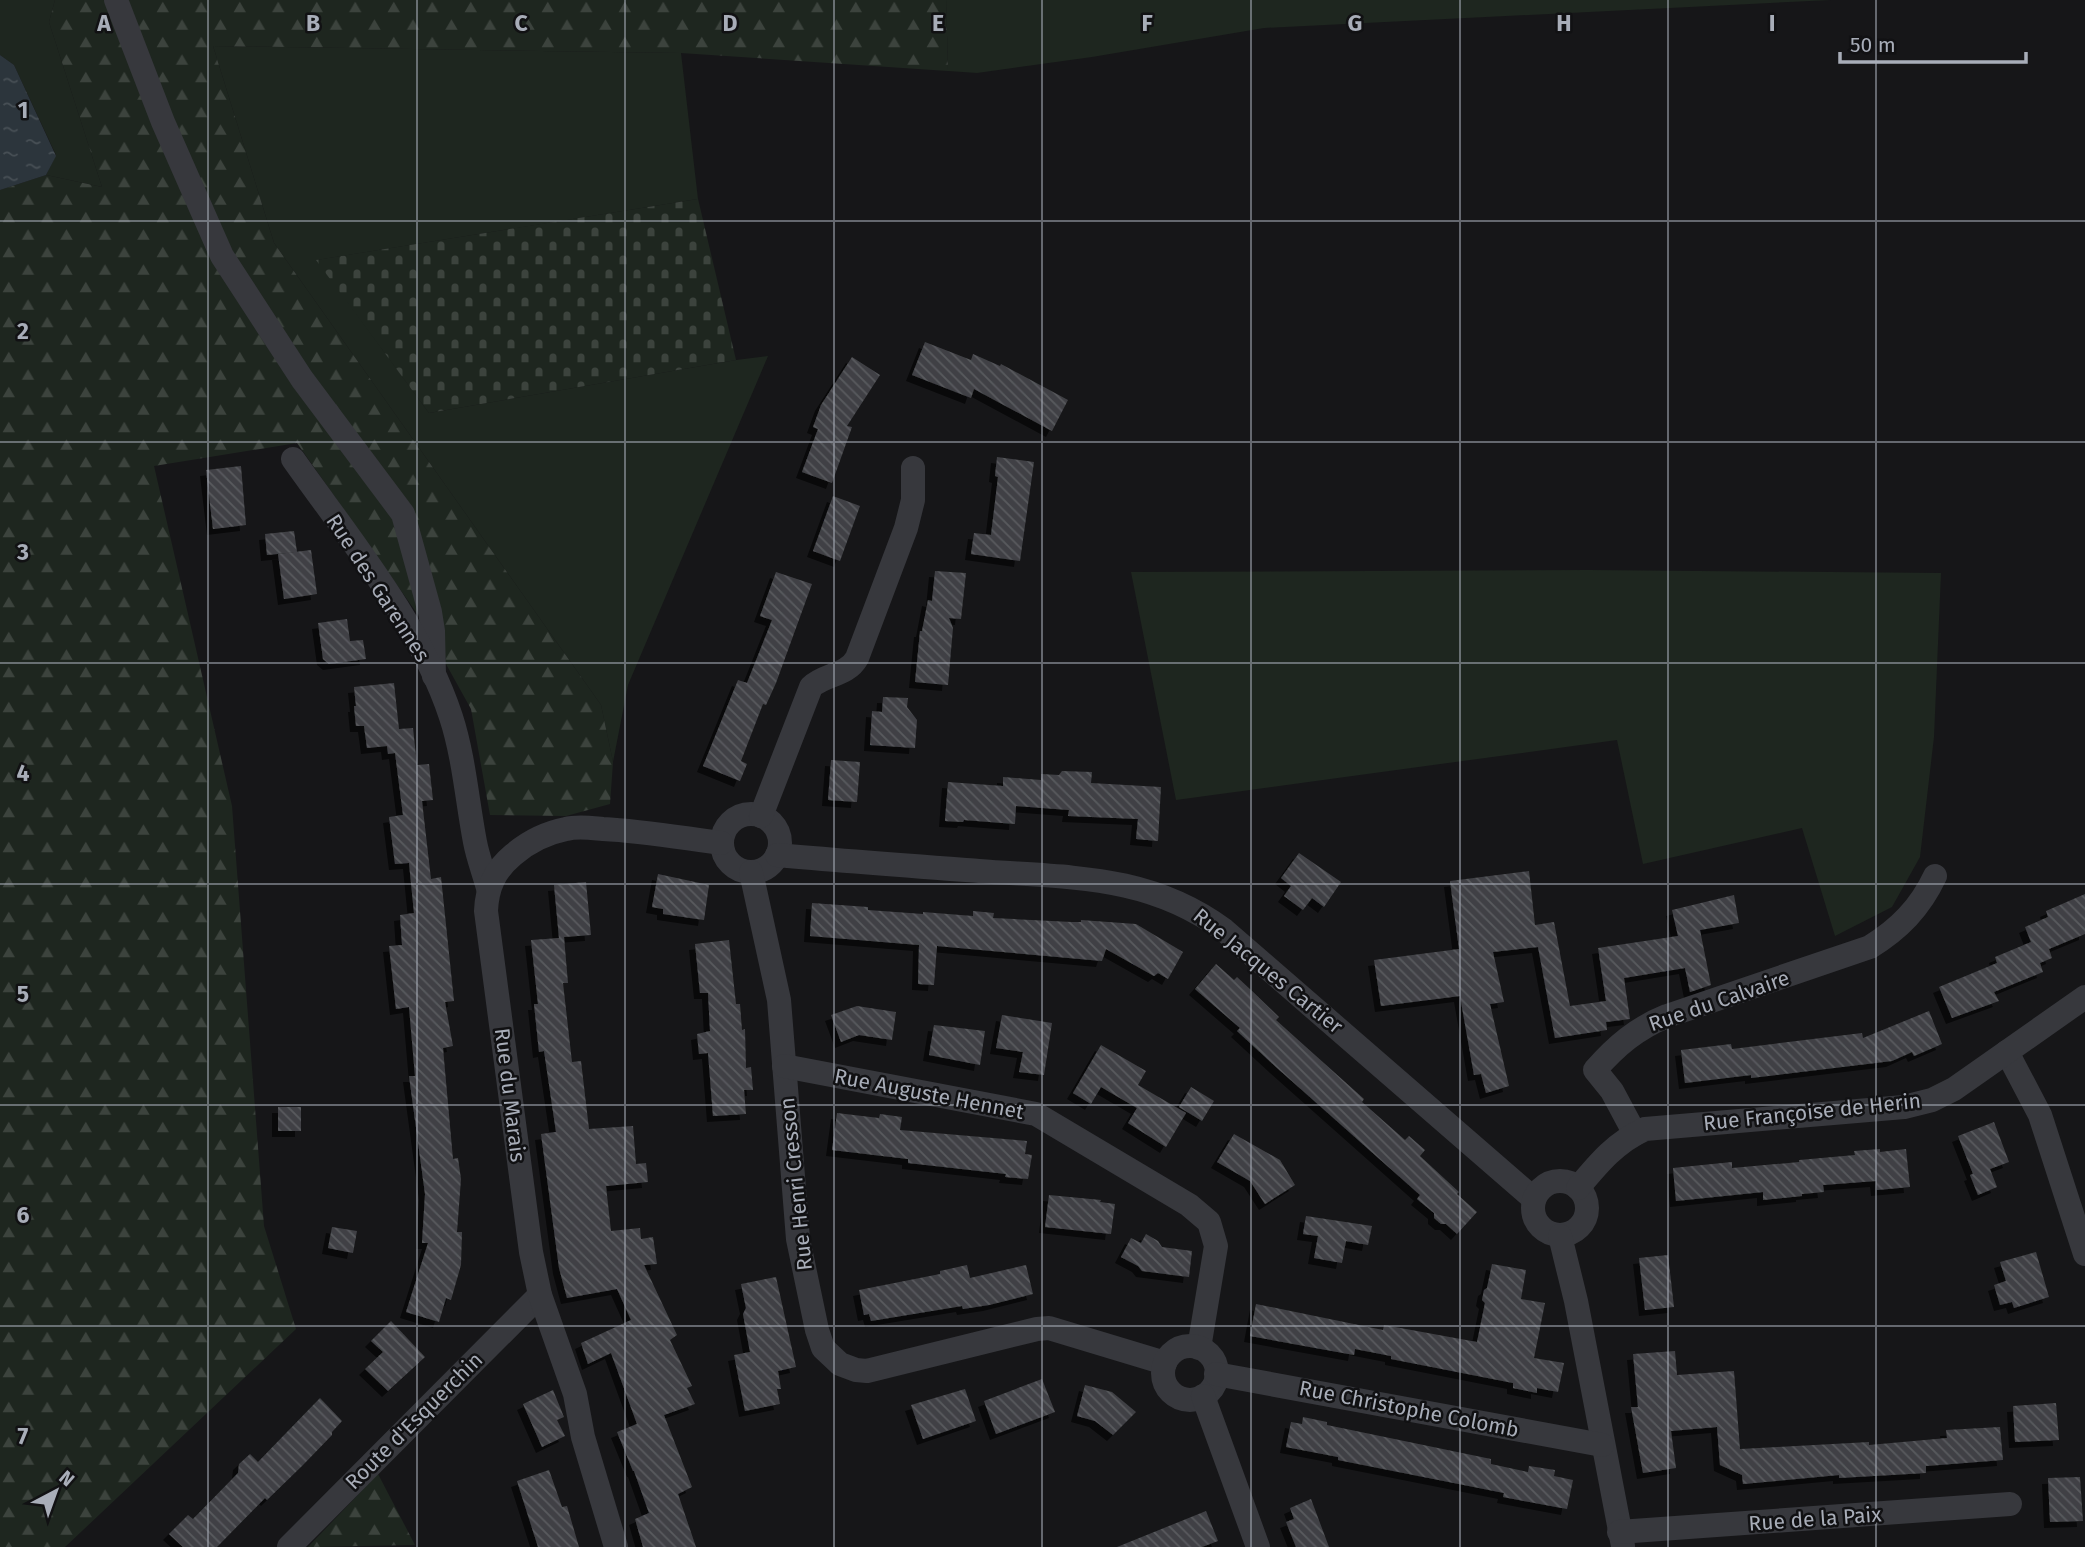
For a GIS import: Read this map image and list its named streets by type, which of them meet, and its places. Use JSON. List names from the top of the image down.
{
  "streets": {
    "street": [
      "Rue des Garennes",
      "Rue Jacques Cartier",
      "Rue du Calvaire",
      "Rue Auguste Hennet",
      "Rue du Marais",
      "Rue Françoise de Herin",
      "Rue Henri Cresson",
      "Rue Christophe Colomb",
      "Route d'Esquerchin",
      "Rue de la Paix"
    ]
  },
  "crossings": [
    ["Rue des Garennes", "Rue du Marais"],
    ["Rue Jacques Cartier", "Rue Henri Cresson"],
    ["Rue du Calvaire", "Rue Françoise de Herin"],
    ["Rue Auguste Hennet", "Rue Henri Cresson"],
    ["Rue Auguste Hennet", "Rue Christophe Colomb"],
    ["Rue du Marais", "Route d'Esquerchin"],
    ["Rue Henri Cresson", "Rue Christophe Colomb"]
  ],
  "scale_bar": "50 m",
  "north": "top right",
  "grid": {
    "columns": [
      "A",
      "B",
      "C",
      "D",
      "E",
      "F",
      "G",
      "H",
      "I"
    ],
    "rows": [
      "1",
      "2",
      "3",
      "4",
      "5",
      "6",
      "7"
    ]
  }
}
